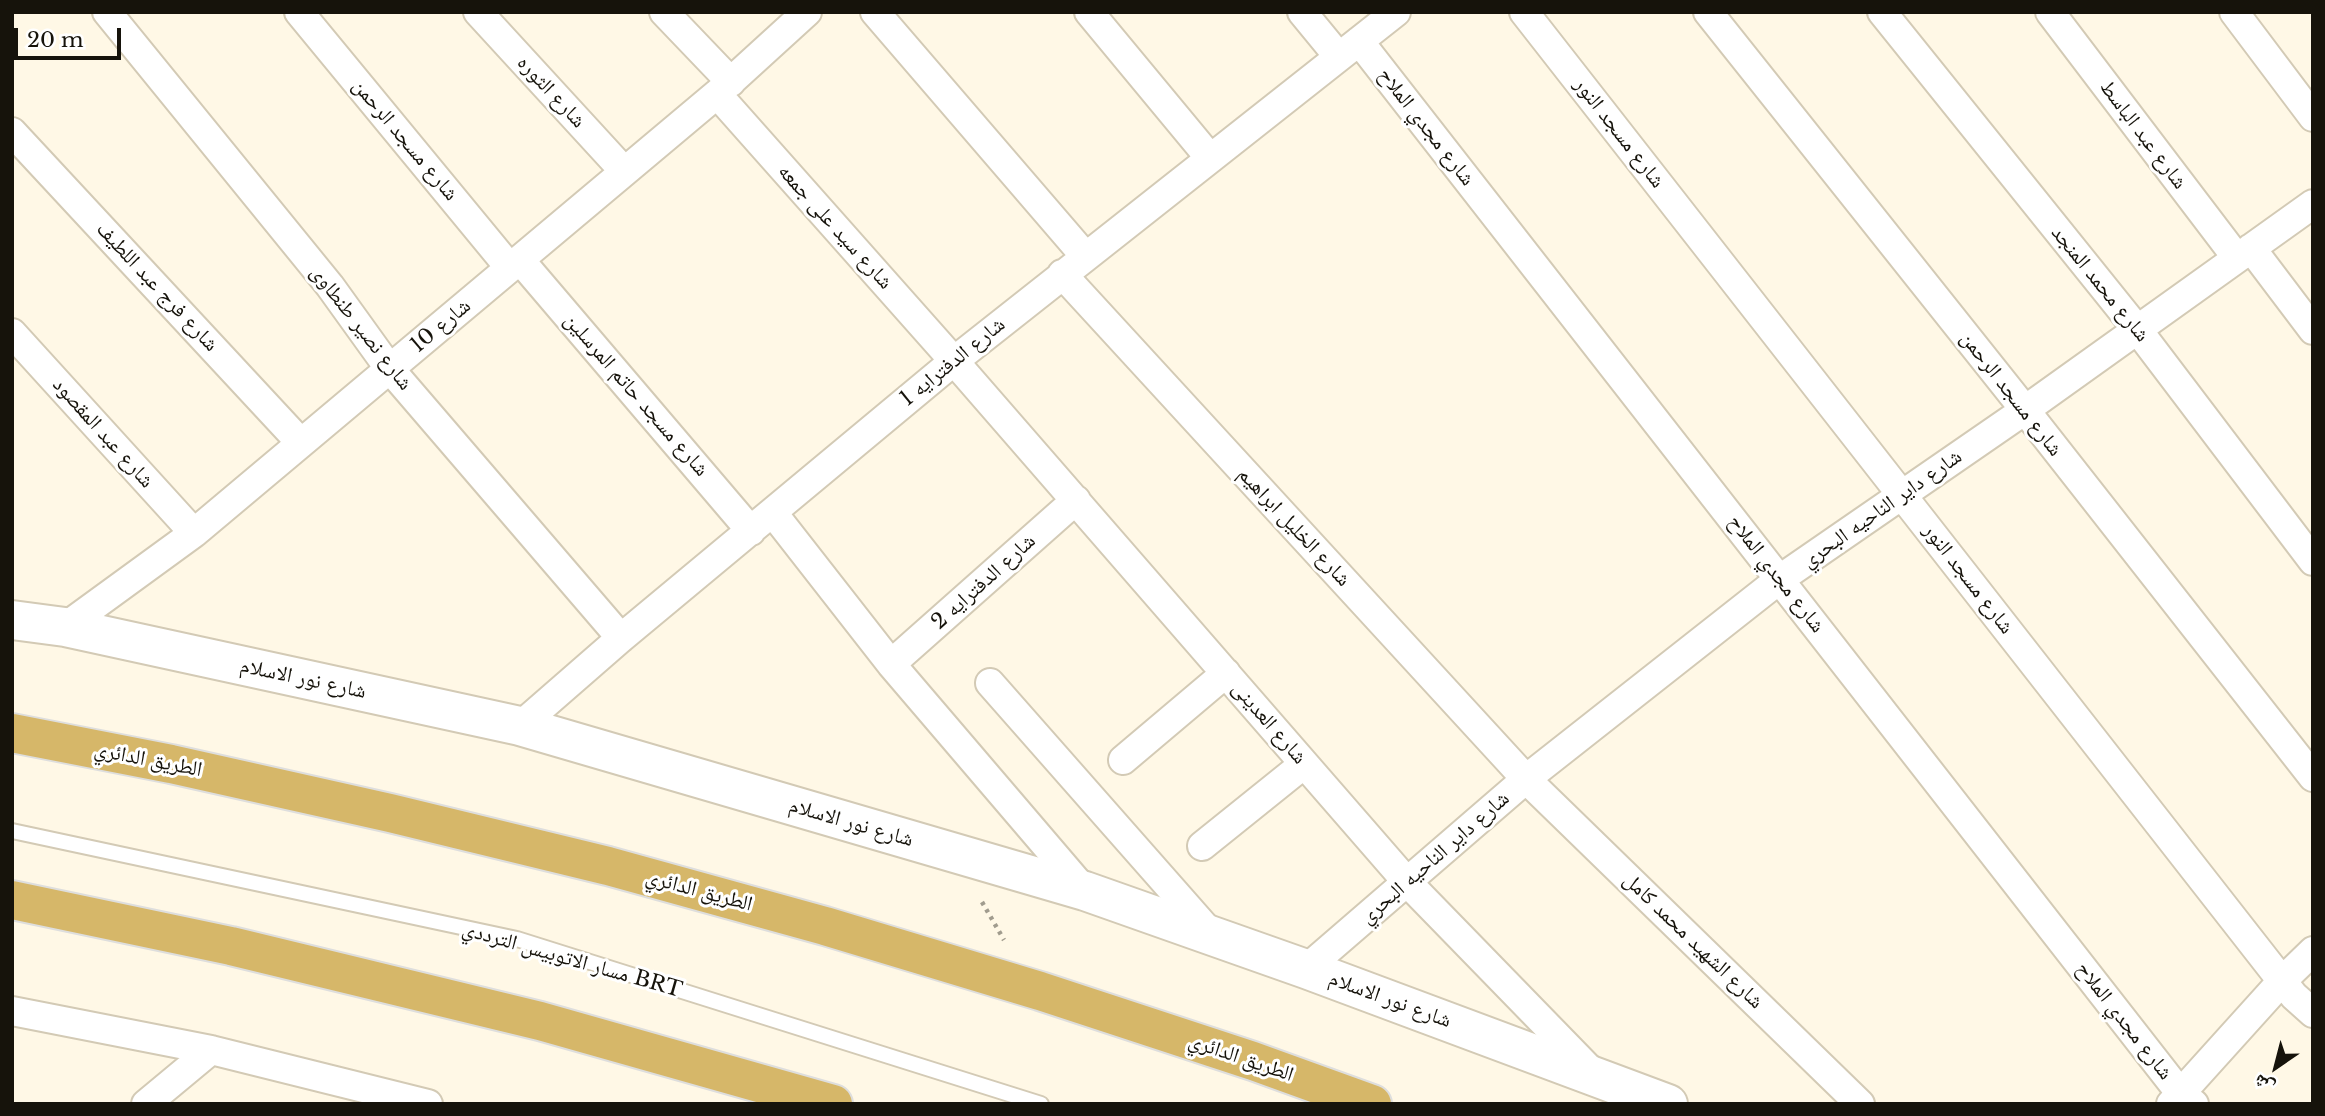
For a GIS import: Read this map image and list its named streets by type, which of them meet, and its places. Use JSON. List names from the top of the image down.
{
  "streets": {
    "highway": ["الطريق الدائري"],
    "street": [
      "شارع الثوره",
      "شارع مجدي الملاح",
      "شارع مسجد النور",
      "شارع عبد الباسط",
      "شارع مسجد الرحمن",
      "شارع سيد على جمعه",
      "شارع محمد المنجد",
      "شارع فرج عبد اللطيف",
      "شارع 10",
      "شارع نصير طنطاوى",
      "شارع الدفترايه 1",
      "شارع مسجد حاتم المرسلين",
      "شارع عبد المقصود",
      "شارع داير الناحيه البحري",
      "شارع الخليل ابراهيم",
      "شارع الدفترايه 2",
      "شارع نور الاسلام",
      "شارع العدينى",
      "شارع الشهيد محمد كامل"
    ],
    "lane": ["مسار الاتوبيس الترددي BRT"]
  },
  "crossings": [
    ["شارع الثوره", "شارع 10"],
    ["شارع مجدي الملاح", "شارع الدفترايه 1"],
    ["شارع مجدي الملاح", "شارع داير الناحيه البحري"],
    ["شارع مسجد النور", "شارع داير الناحيه البحري"],
    ["شارع عبد الباسط", "شارع داير الناحيه البحري"],
    ["شارع مسجد الرحمن", "شارع 10"],
    ["شارع مسجد الرحمن", "شارع مسجد حاتم المرسلين"],
    ["شارع مسجد الرحمن", "شارع داير الناحيه البحري"],
    ["شارع سيد على جمعه", "شارع 10"],
    ["شارع سيد على جمعه", "شارع الدفترايه 1"],
    ["شارع سيد على جمعه", "شارع العدينى"],
    ["شارع محمد المنجد", "شارع داير الناحيه البحري"],
    ["شارع فرج عبد اللطيف", "شارع 10"],
    ["شارع 10", "شارع نصير طنطاوى"],
    ["شارع 10", "شارع مسجد حاتم المرسلين"],
    ["شارع 10", "شارع عبد المقصود"],
    ["شارع 10", "شارع نور الاسلام"],
    ["شارع نصير طنطاوى", "شارع الدفترايه 1"],
    ["شارع الدفترايه 1", "شارع مسجد حاتم المرسلين"],
    ["شارع الدفترايه 1", "شارع الخليل ابراهيم"],
    ["شارع الدفترايه 1", "شارع نور الاسلام"],
    ["شارع الدفترايه 1", "شارع العدينى"],
    ["شارع داير الناحيه البحري", "شارع الخليل ابراهيم"],
    ["شارع داير الناحيه البحري", "شارع نور الاسلام"],
    ["شارع داير الناحيه البحري", "شارع العدينى"],
    ["شارع داير الناحيه البحري", "شارع الشهيد محمد كامل"],
    ["شارع الخليل ابراهيم", "شارع الشهيد محمد كامل"],
    ["شارع الدفترايه 2", "شارع العدينى"],
    ["شارع نور الاسلام", "شارع العدينى"]
  ],
  "scale_bar": "20 m",
  "north": "bottom left"
}
